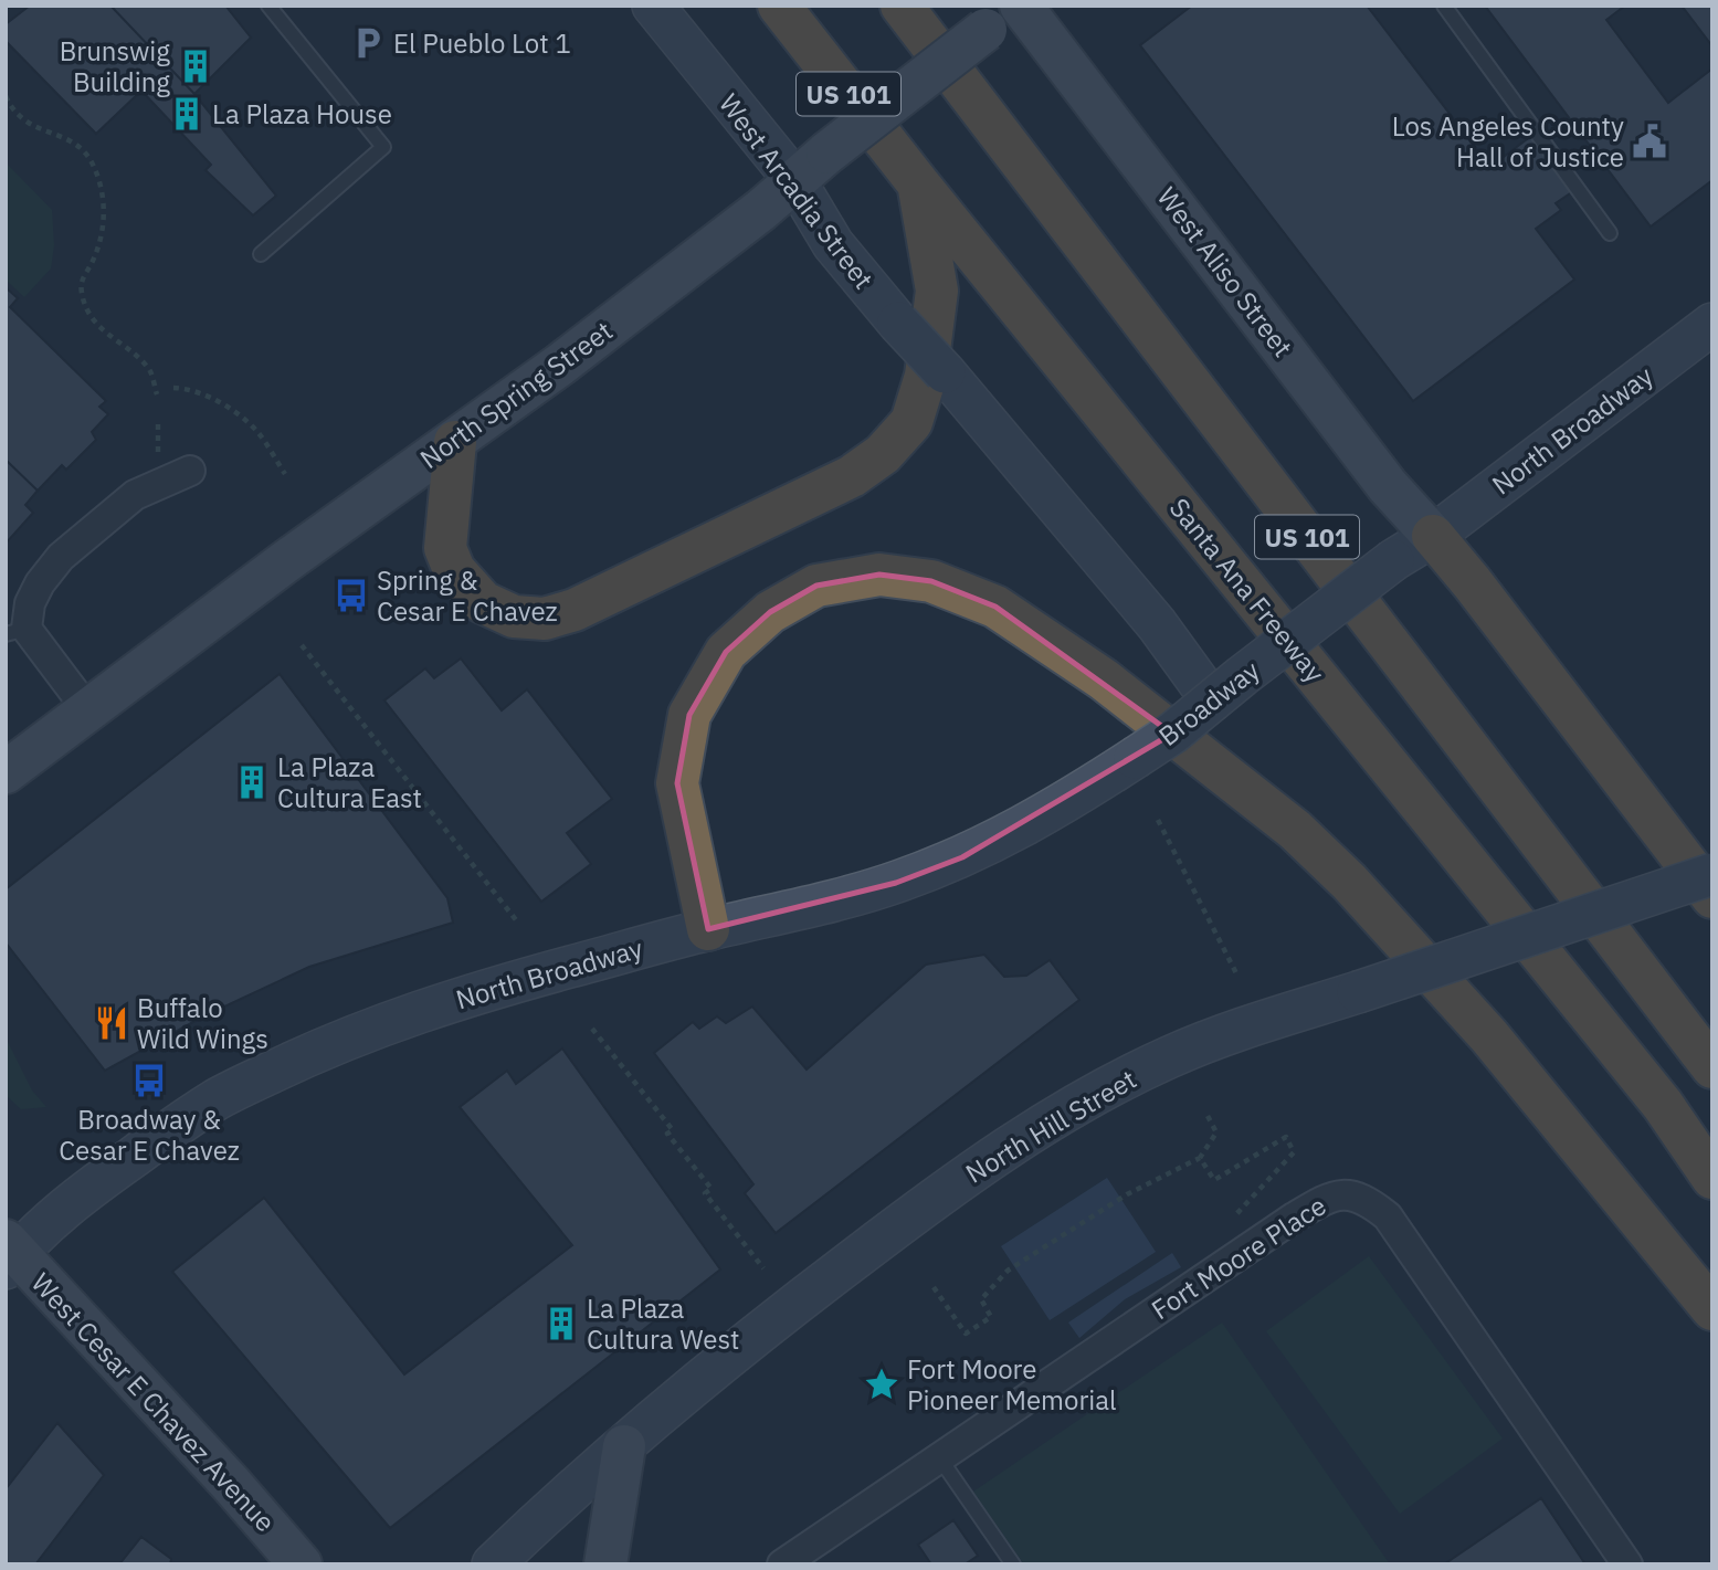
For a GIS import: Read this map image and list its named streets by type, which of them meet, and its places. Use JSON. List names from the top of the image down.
{
  "streets": {
    "highway": ["US 101", "Santa Ana Freeway"],
    "main road": [
      "West Arcadia Street",
      "West Aliso Street",
      "North Spring Street",
      "North Broadway",
      "Broadway",
      "North Hill Street",
      "West Cesar E Chavez Avenue"
    ],
    "street": ["Fort Moore Place"]
  },
  "crossings": [
    ["West Arcadia Street", "North Spring Street"],
    ["West Arcadia Street", "Broadway"],
    ["West Aliso Street", "North Spring Street"],
    ["West Aliso Street", "North Broadway"],
    ["West Aliso Street", "Broadway"],
    ["North Broadway", "Broadway"],
    ["North Broadway", "West Cesar E Chavez Avenue"]
  ],
  "places": {
    "parking": ["El Pueblo Lot 1"],
    "building": [
      "Brunswig Building",
      "La Plaza House",
      "La Plaza Cultura East",
      "La Plaza Cultura West"
    ],
    "public building": ["Los Angeles County Hall of Justice"],
    "bus stop": ["Spring & Cesar E Chavez", "Broadway & Cesar E Chavez"],
    "restaurant": ["Buffalo Wild Wings"],
    "place": ["Fort Moore Pioneer Memorial"]
  }
}
